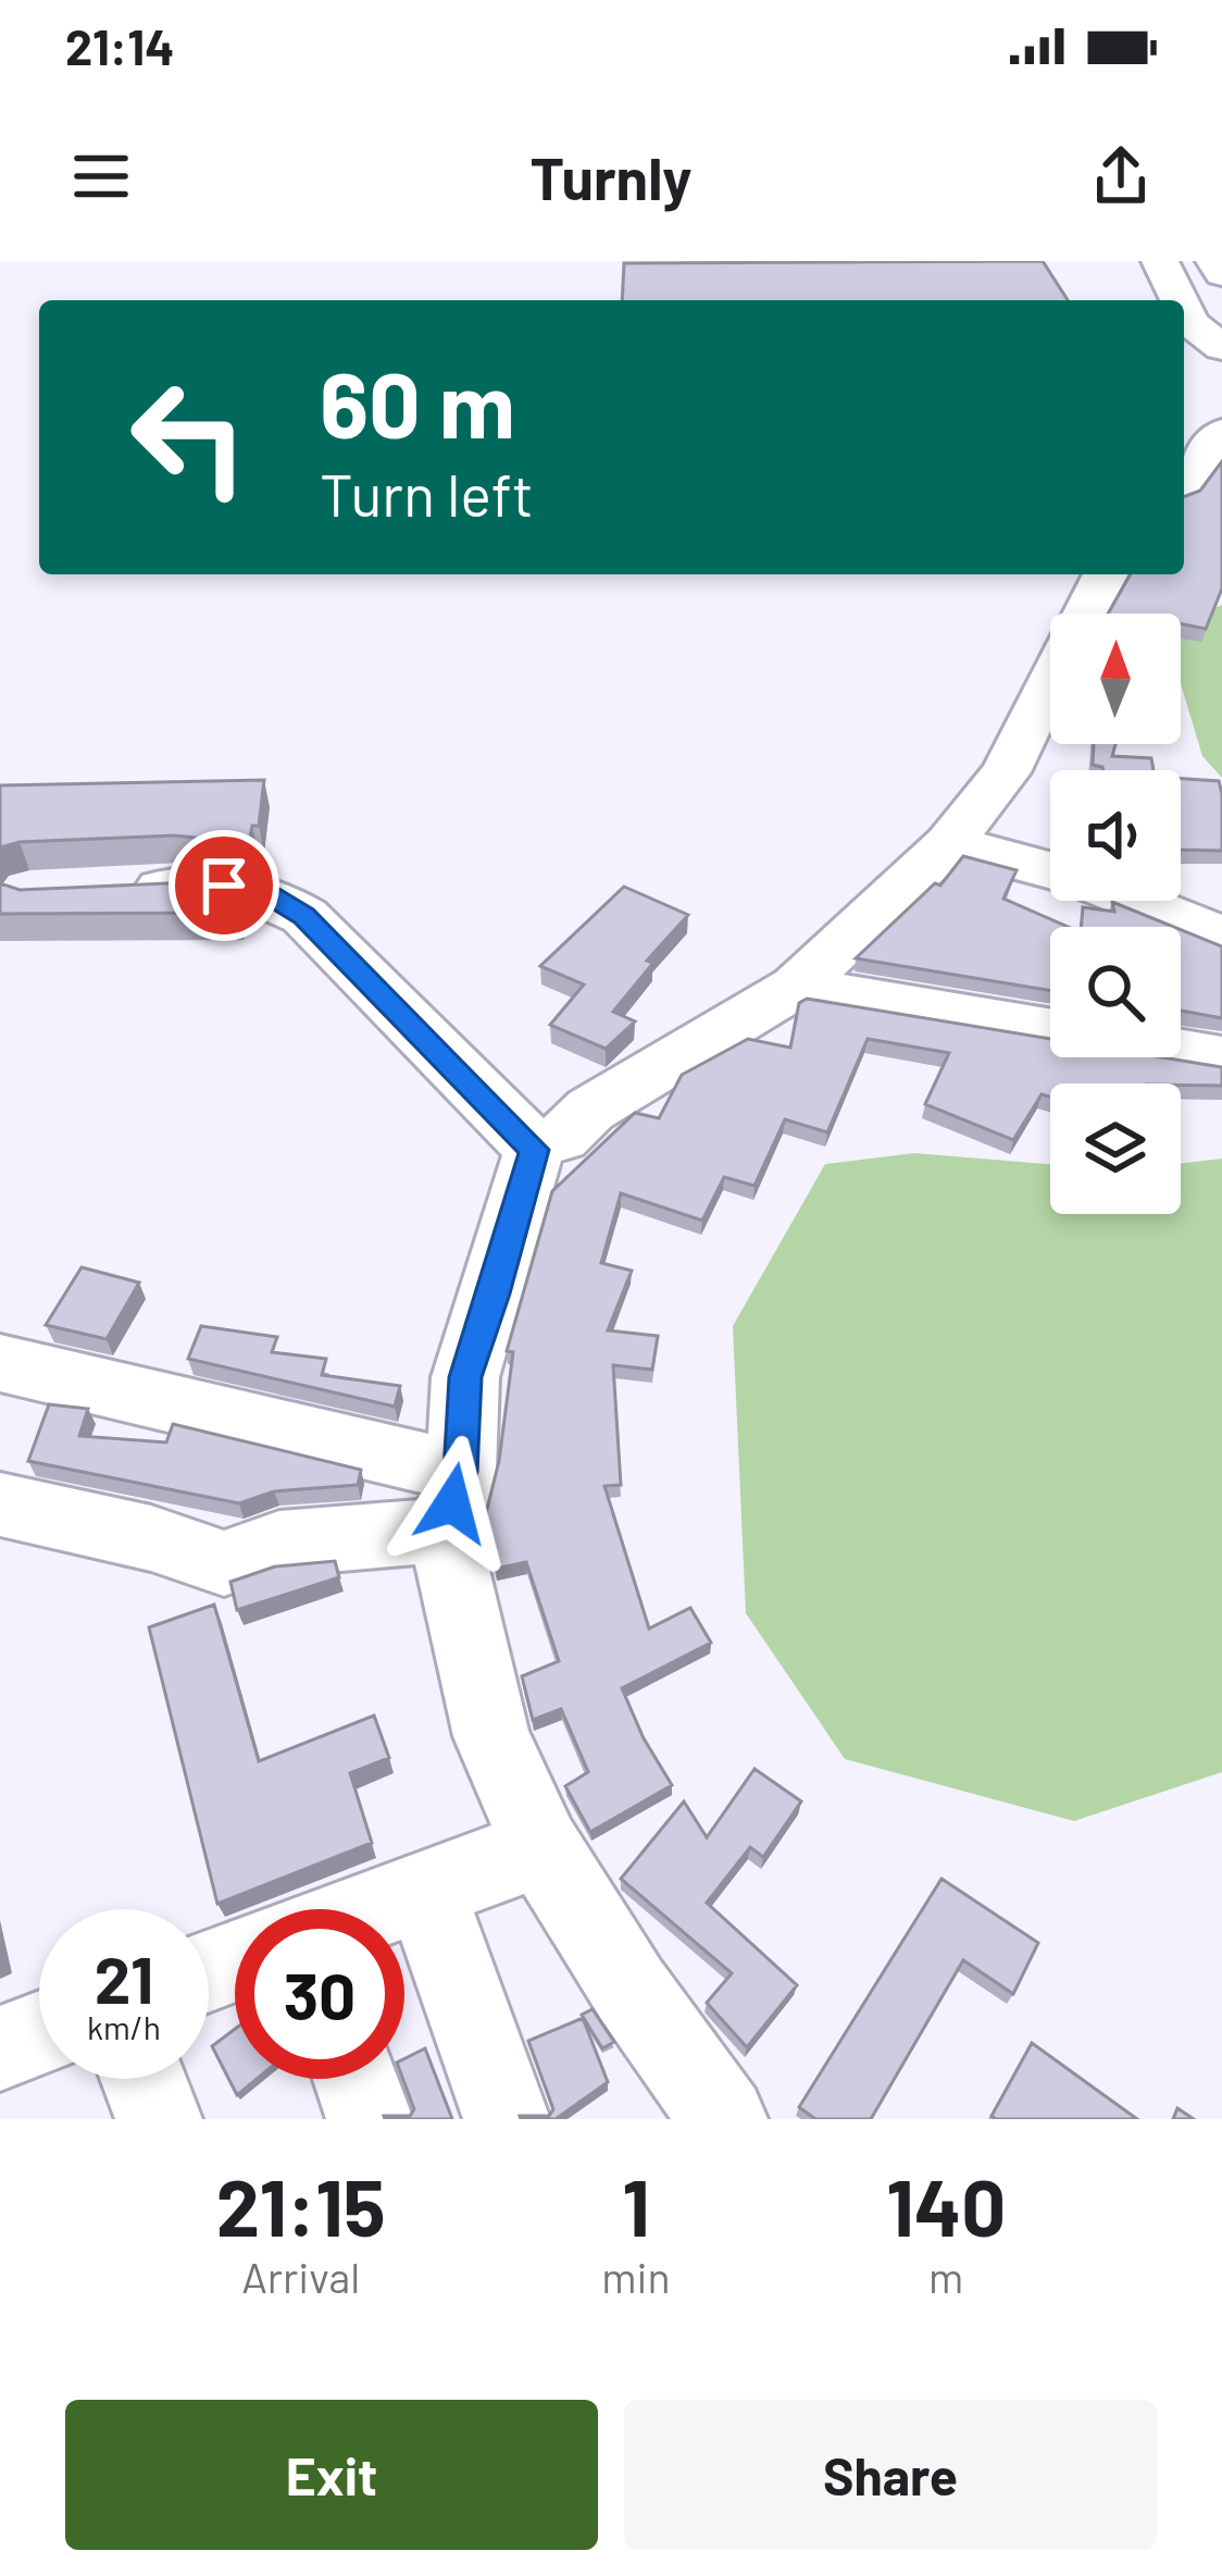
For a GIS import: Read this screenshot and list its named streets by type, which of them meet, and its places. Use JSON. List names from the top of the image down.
{
  "north": "top",
  "page": {
    "status": "21:14",
    "header": "Turnly",
    "turn": ["60 m", "Turn left"],
    "speed": "21 km/h",
    "limit": "30",
    "eta": [
      "21:15",
      "Arrival",
      "1",
      "min",
      "140",
      "m"
    ],
    "buttons": ["Exit", "Share"]
  }
}
